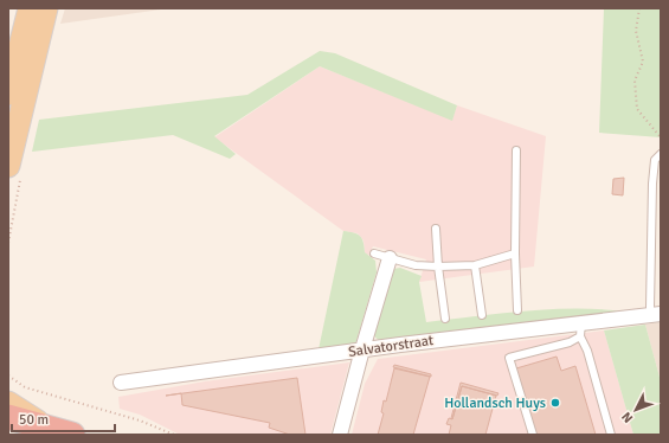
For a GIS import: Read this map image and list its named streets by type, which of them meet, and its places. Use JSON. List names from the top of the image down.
{
  "streets": {
    "street": ["Salvatorstraat"]
  },
  "places": ["Hollandsch Huys"],
  "scale_bar": "50 m",
  "north": "bottom left"
}
